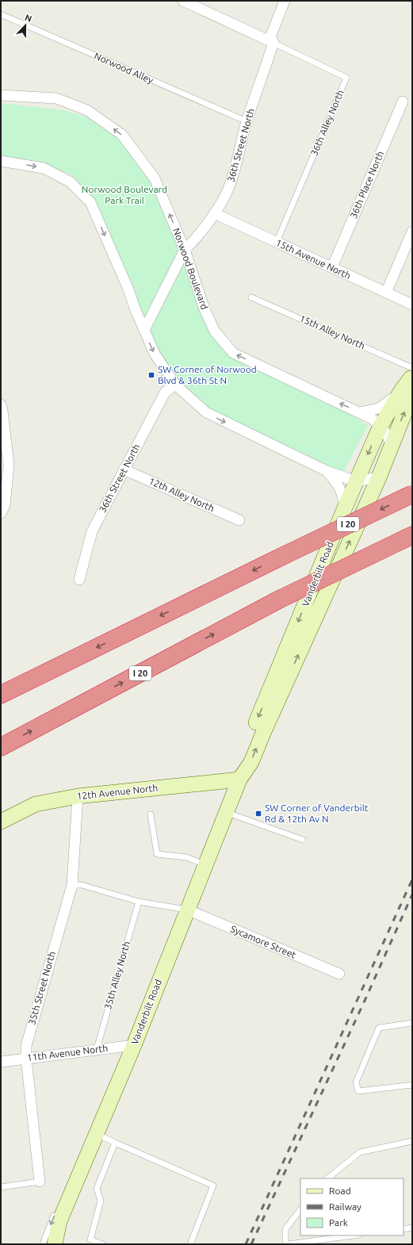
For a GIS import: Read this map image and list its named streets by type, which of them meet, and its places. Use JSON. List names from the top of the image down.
{
  "streets": {
    "highway": ["I 20"],
    "street": [
      "36th Street North",
      "36th Place North",
      "15th Avenue North",
      "Norwood Boulevard",
      "12th Alley North",
      "Vanderbilt Road",
      "12th Avenue North",
      "Sycamore Street",
      "35th Street North",
      "11th Avenue North"
    ],
    "lane": [
      "Norwood Alley",
      "36th Alley North",
      "15th Alley North",
      "35th Alley North"
    ]
  },
  "crossings": [
    ["Norwood Alley", "36th Street North"],
    ["36th Alley North", "36th Street North"],
    ["36th Alley North", "15th Avenue North"],
    ["36th Street North", "15th Avenue North"],
    ["36th Street North", "Norwood Boulevard"],
    ["36th Street North", "12th Alley North"],
    ["36th Place North", "15th Avenue North"],
    ["Norwood Boulevard", "Vanderbilt Road"],
    ["Vanderbilt Road", "12th Avenue North"],
    ["Vanderbilt Road", "Sycamore Street"],
    ["Vanderbilt Road", "11th Avenue North"],
    ["12th Avenue North", "35th Street North"],
    ["35th Alley North", "11th Avenue North"],
    ["35th Street North", "11th Avenue North"]
  ],
  "parks": ["Norwood Boulevard Park Trail"],
  "places": {
    "transit": ["SW Corner of Norwood Blvd & 36th St N", "SW Corner of Vanderbilt Rd & 12th Av N"]
  },
  "legend": ["Road", "Railway", "Park"],
  "north": "top"
}
